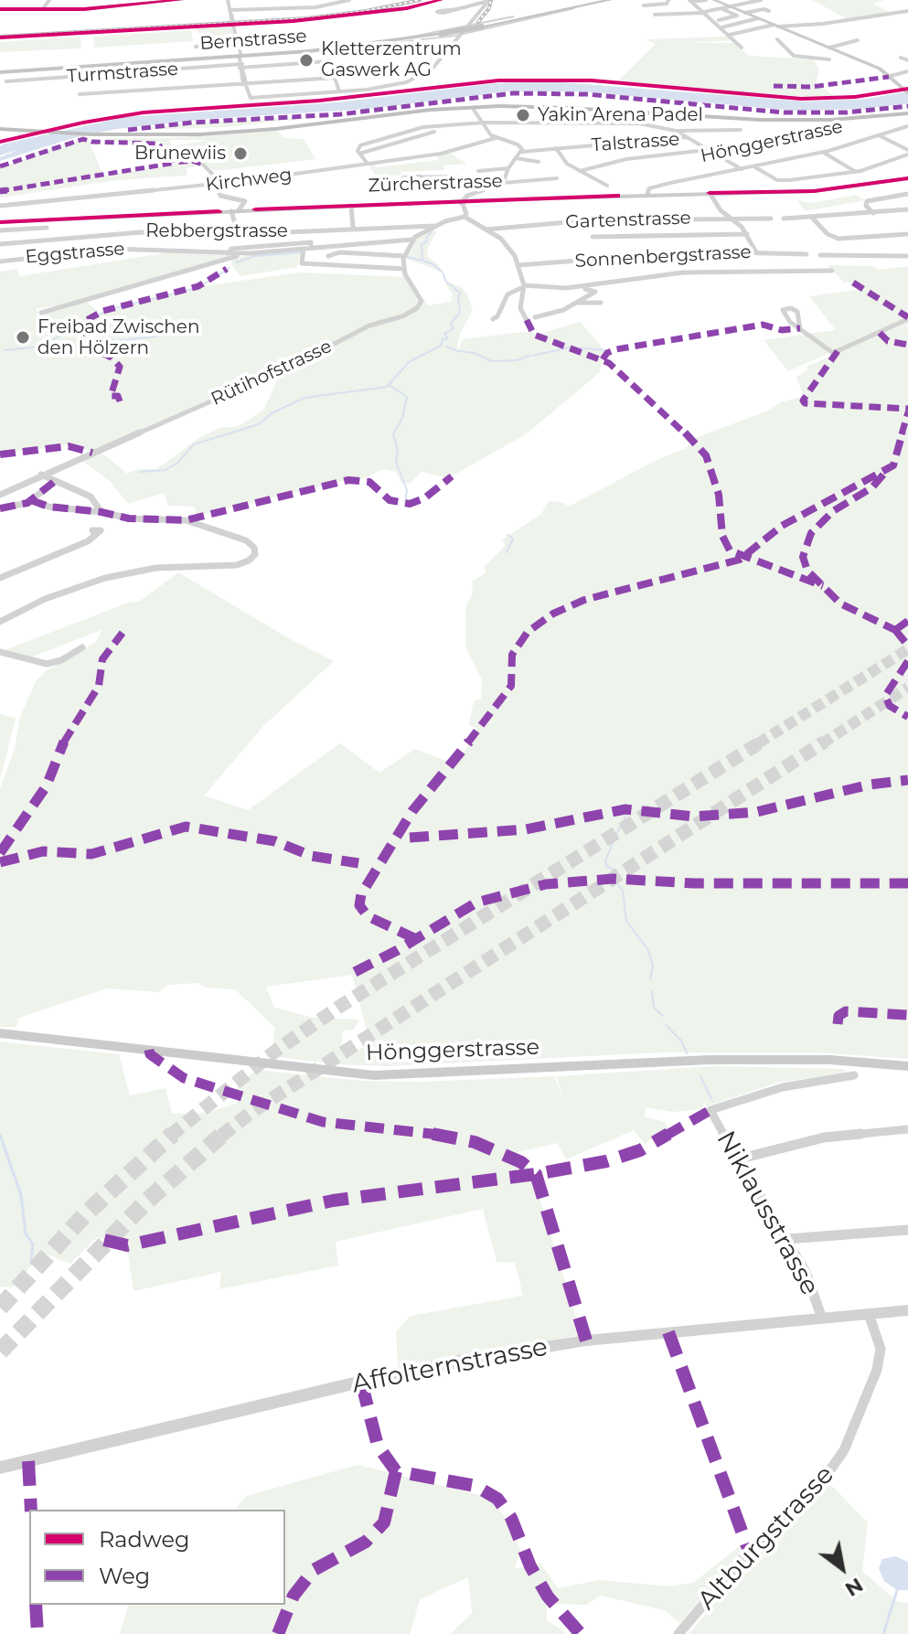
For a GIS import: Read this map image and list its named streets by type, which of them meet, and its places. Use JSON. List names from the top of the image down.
{
  "streets": {
    "main road": ["Bernstrasse", "Hönggerstrasse", "Zürcherstrasse"],
    "street": [
      "Turmstrasse",
      "Talstrasse",
      "Kirchweg",
      "Gartenstrasse",
      "Rebbergstrasse",
      "Eggstrasse",
      "Sonnenbergstrasse",
      "Rütihofstrasse",
      "Niklausstrasse",
      "Affolternstrasse",
      "Altburgstrasse"
    ]
  },
  "crossings": [
    ["Hönggerstrasse", "Talstrasse"],
    ["Hönggerstrasse", "Zürcherstrasse"],
    ["Niklausstrasse", "Affolternstrasse"],
    ["Affolternstrasse", "Altburgstrasse"]
  ],
  "places": [
    "Kletterzentrum Gaswerk AG",
    "Yakin Arena Padel",
    "Brunewiis",
    "Freibad Zwischen den Hölzern"
  ],
  "legend": ["Radweg", "Weg"],
  "north": "bottom right"
}
